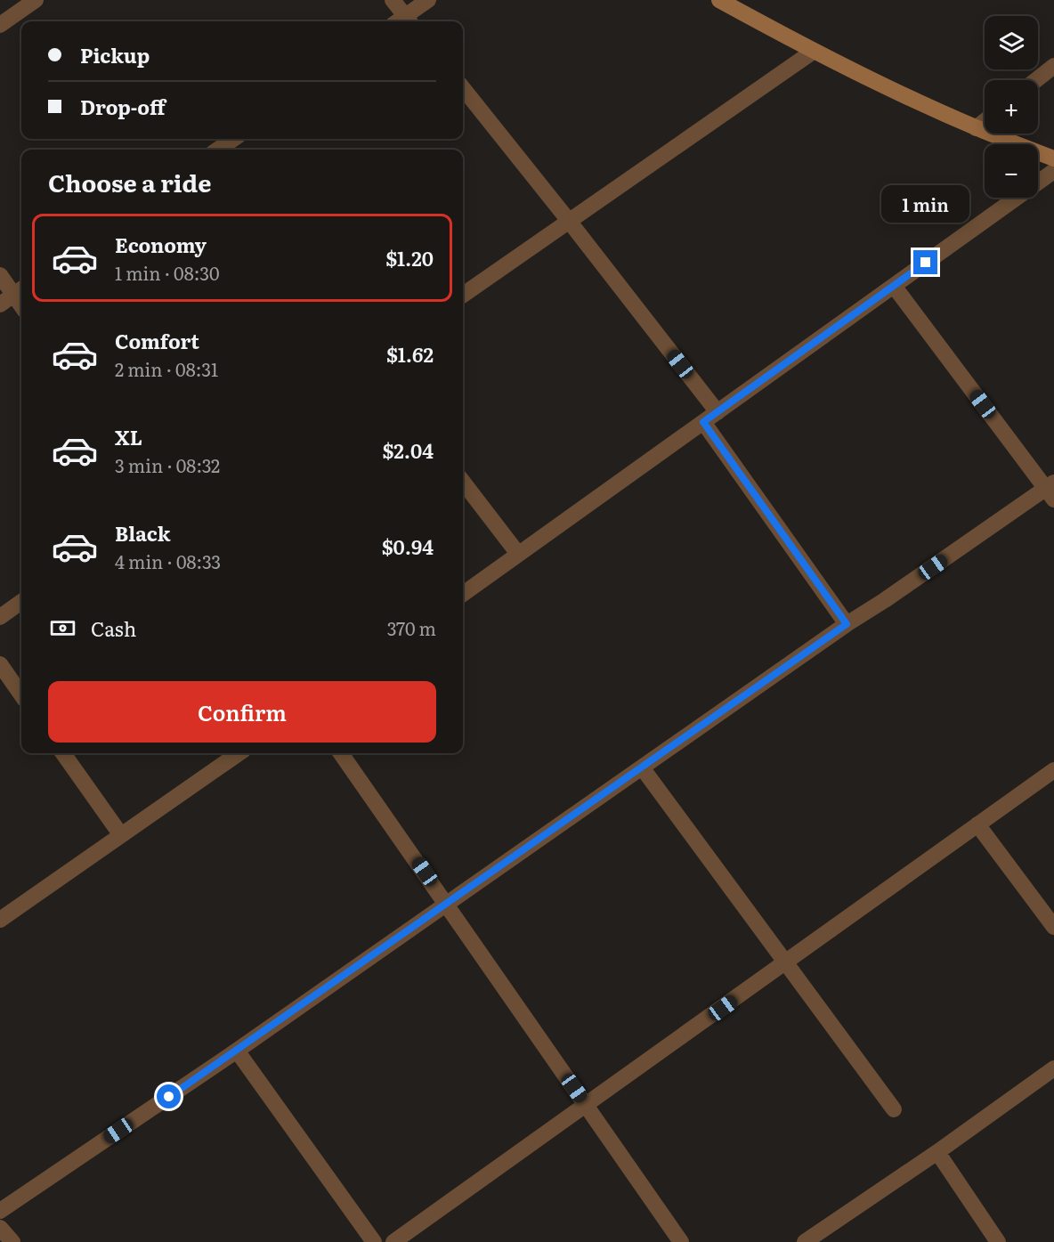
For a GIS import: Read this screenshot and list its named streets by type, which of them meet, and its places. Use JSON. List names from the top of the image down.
{
  "page": {
    "map_buttons": ["+", "−"],
    "banner": ["Pickup", "Drop-off"],
    "heading": "Choose a ride",
    "bubble": "1 min",
    "list": [
      {
        "name": "Economy",
        "note": "1 min · 08:30",
        "value": "$1.20"
      },
      {
        "name": "Comfort",
        "note": "2 min · 08:31",
        "value": "$1.62"
      },
      {
        "name": "XL",
        "note": "3 min · 08:32",
        "value": "$2.04"
      },
      {
        "name": "Black",
        "note": "4 min · 08:33",
        "value": "$0.94"
      }
    ],
    "pay": ["Cash", "370 m"],
    "buttons": "Confirm"
  }
}
